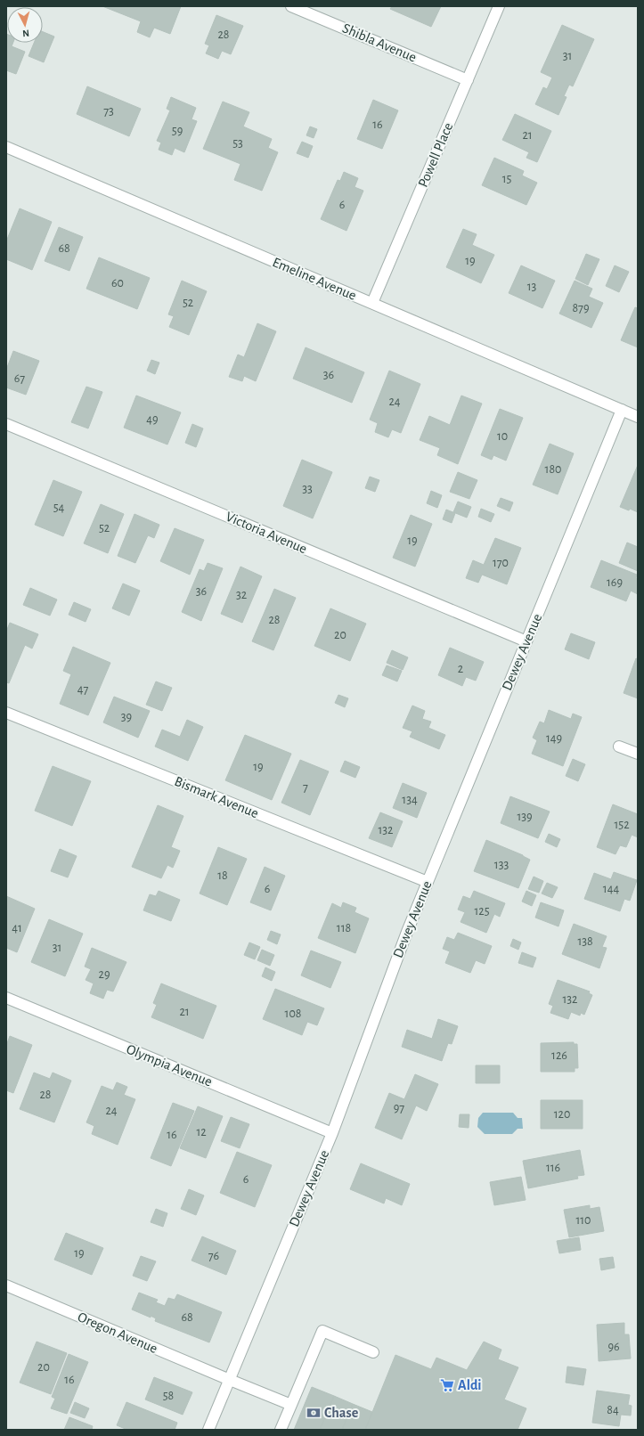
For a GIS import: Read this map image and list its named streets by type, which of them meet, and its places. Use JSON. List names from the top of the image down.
{
  "streets": {
    "street": [
      "Shibla Avenue",
      "Powell Place",
      "Emeline Avenue",
      "Victoria Avenue",
      "Dewey Avenue",
      "Bismark Avenue",
      "Olympia Avenue",
      "Oregon Avenue"
    ]
  },
  "crossings": [
    ["Shibla Avenue", "Powell Place"],
    ["Powell Place", "Emeline Avenue"],
    ["Emeline Avenue", "Dewey Avenue"],
    ["Victoria Avenue", "Dewey Avenue"],
    ["Dewey Avenue", "Bismark Avenue"],
    ["Dewey Avenue", "Olympia Avenue"],
    ["Dewey Avenue", "Oregon Avenue"]
  ],
  "places": {
    "supermarket": ["Aldi"],
    "bank": ["Chase"]
  },
  "house_numbers": [
    "28",
    "31",
    "73",
    "16",
    "59",
    "21",
    "53",
    "15",
    "6",
    "68",
    "19",
    "60",
    "13",
    "52",
    "879",
    "36",
    "67",
    "24",
    "49",
    "10",
    "180",
    "33",
    "54",
    "52",
    "19",
    "170",
    "169",
    "36",
    "32",
    "28",
    "20",
    "2",
    "47",
    "39",
    "149",
    "19",
    "7",
    "134",
    "139",
    "152",
    "132",
    "133",
    "18",
    "6",
    "144",
    "125",
    "41",
    "118",
    "138",
    "31",
    "29",
    "132",
    "21",
    "108",
    "126",
    "28",
    "97",
    "24",
    "120",
    "12",
    "16",
    "116",
    "6",
    "110",
    "19",
    "76",
    "68",
    "96",
    "20",
    "16",
    "58",
    "84"
  ],
  "north": "bottom"
}
